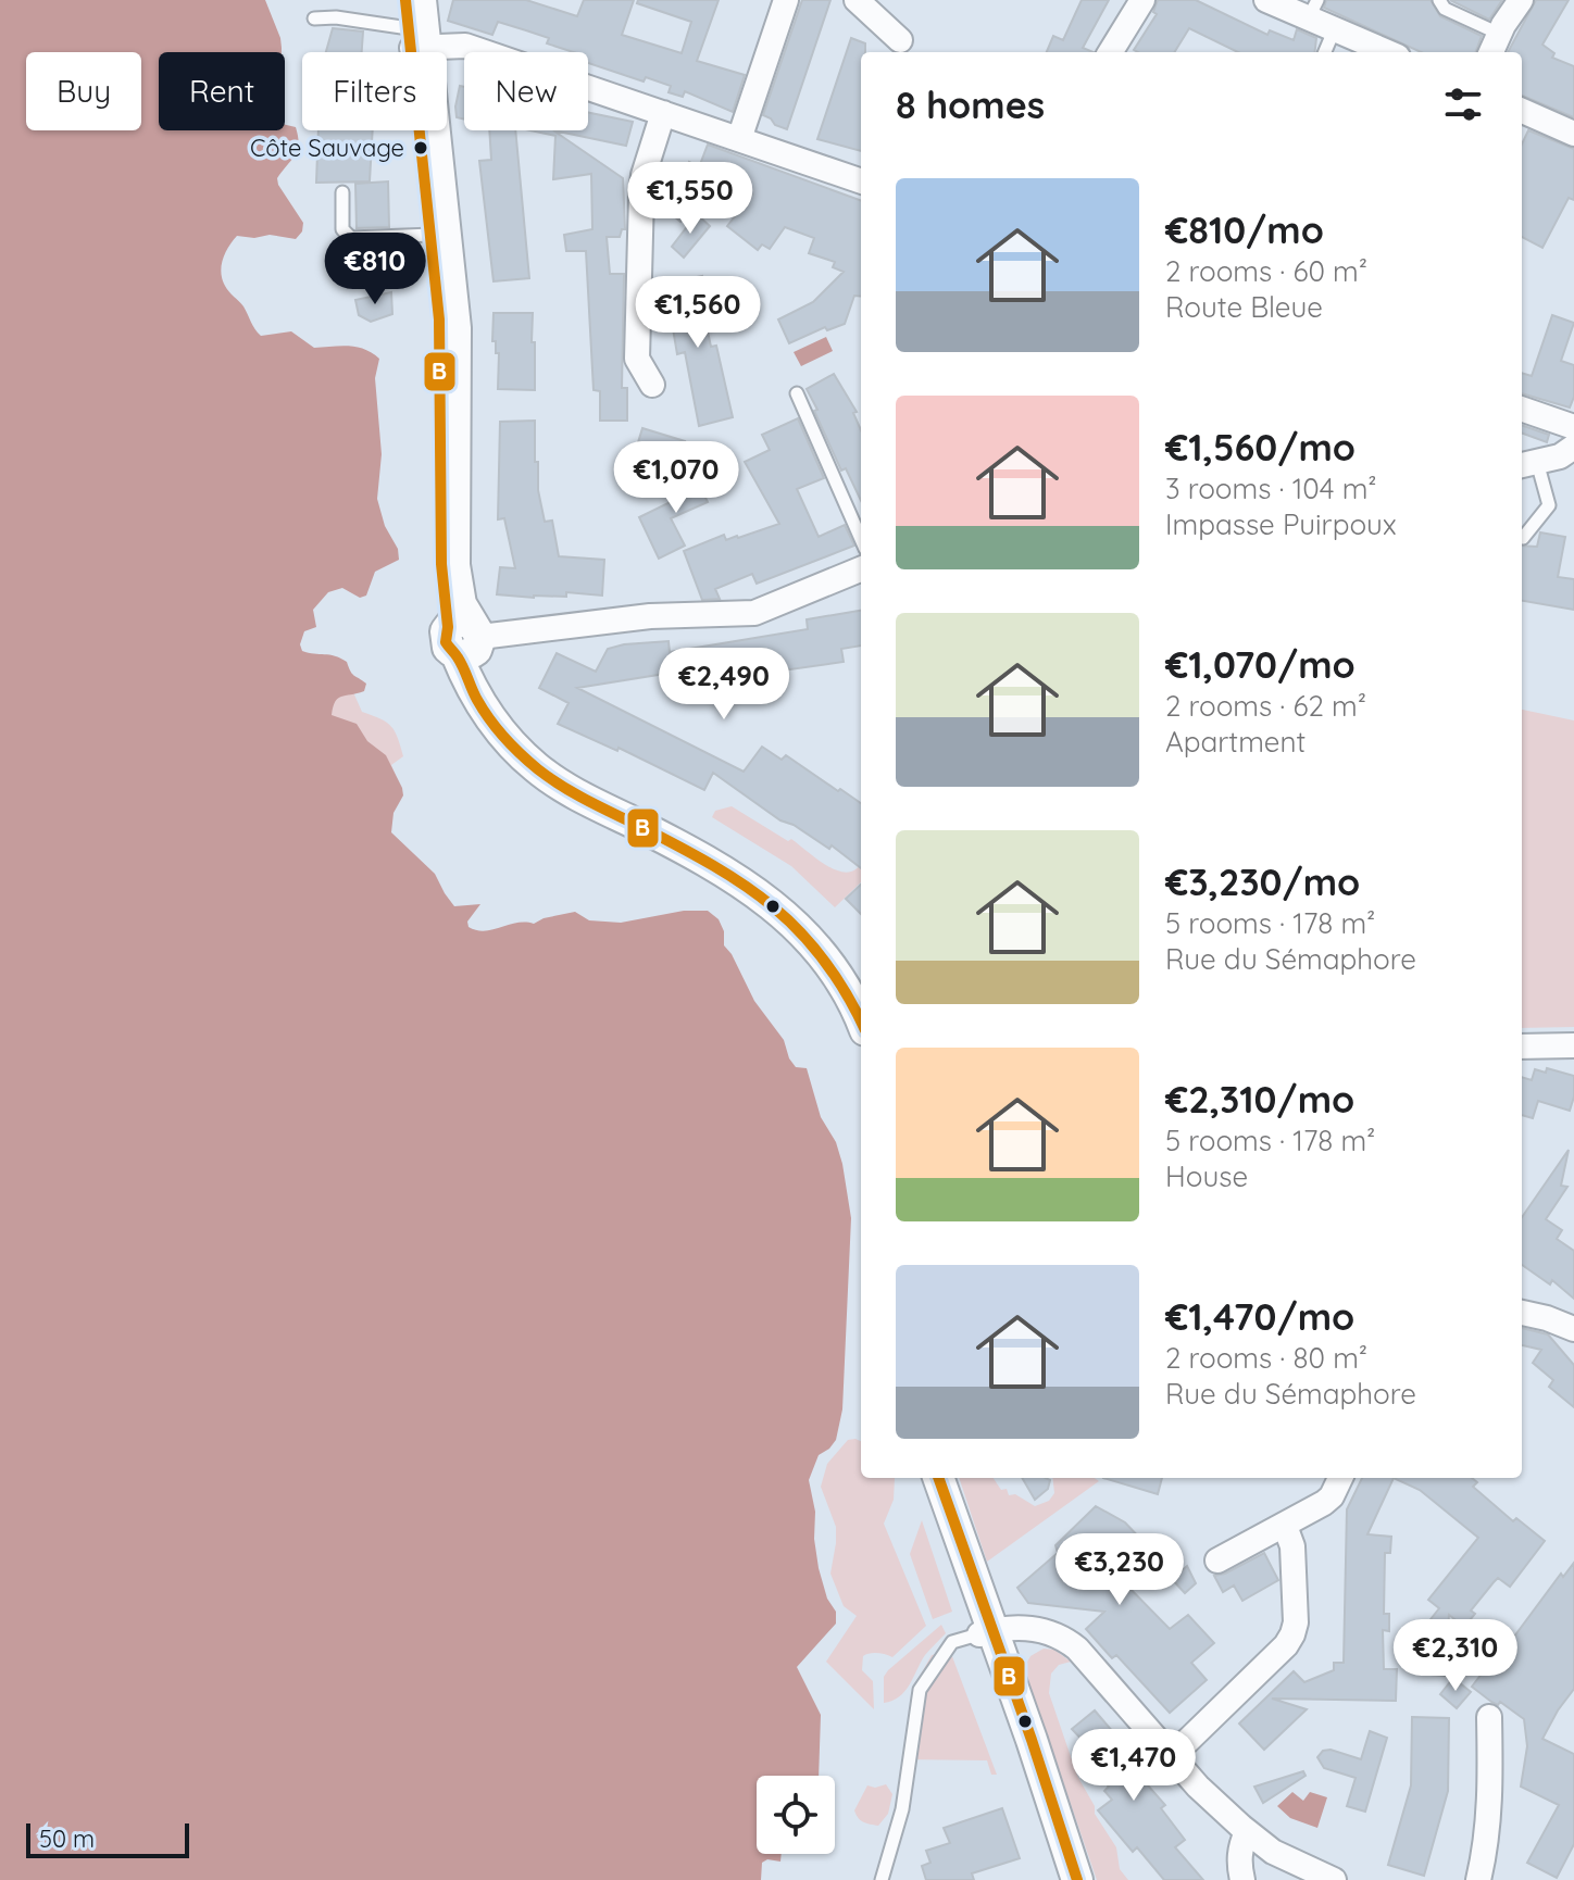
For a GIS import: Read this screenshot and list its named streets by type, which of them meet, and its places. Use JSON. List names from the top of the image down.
{
  "places": ["Côte Sauvage"],
  "lines": ["transit line B"],
  "scale_bar": "50 m",
  "page": {
    "chip": [
      "Buy",
      "Rent",
      "Filters",
      "New"
    ],
    "heading": "8 homes",
    "list": [
      {
        "name": "€810/mo",
        "note": "2 rooms · 60 m² · Route Bleue"
      },
      {
        "name": "€1,560/mo",
        "note": "3 rooms · 104 m² · Impasse Puirpoux"
      },
      {
        "name": "€1,070/mo",
        "note": "2 rooms · 62 m² · Apartment"
      },
      {
        "name": "€3,230/mo",
        "note": "5 rooms · 178 m² · Rue du Sémaphore"
      },
      {
        "name": "€2,310/mo",
        "note": "5 rooms · 178 m² · House"
      },
      {
        "name": "€1,470/mo",
        "note": "2 rooms · 80 m² · Rue du Sémaphore"
      }
    ],
    "price": [
      "€1,550",
      "€810",
      "€1,560",
      "€1,070",
      "€2,490",
      "€3,230",
      "€2,310",
      "€1,470"
    ],
    "scale": "50 m"
  }
}
